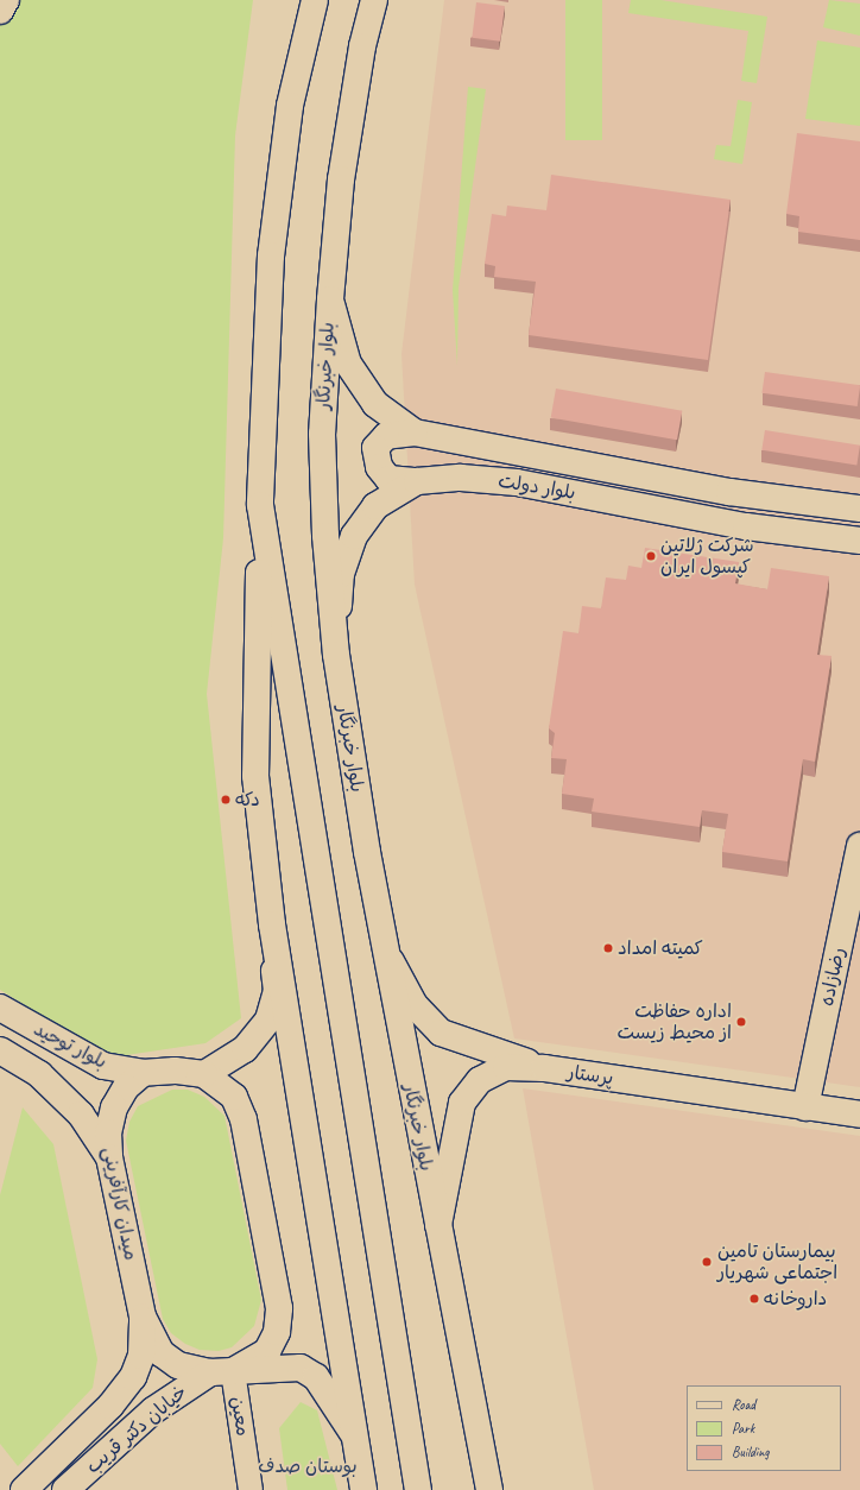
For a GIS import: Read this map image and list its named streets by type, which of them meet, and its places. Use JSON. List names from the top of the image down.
{
  "streets": {
    "main road": [
      "بلوار خبرنگار",
      "بلوار دولت",
      "رضازاده",
      "بلوار توحید",
      "پرستار",
      "میدان کارآفرینی",
      "خیابان دکتر قریب"
    ],
    "street": ["معین"]
  },
  "crossings": [
    ["بلوار خبرنگار", "بلوار دولت"],
    ["بلوار خبرنگار", "پرستار"],
    ["رضازاده", "پرستار"],
    ["بلوار توحید", "میدان کارآفرینی"],
    ["میدان کارآفرینی", "معین"],
    ["میدان کارآفرینی", "خیابان دکتر قریب"],
    ["معین", "خیابان دکتر قریب"]
  ],
  "parks": ["بوستان صدف"],
  "places": [
    "شرکت ژلاتین کپسول ایران",
    "دکه",
    "کمیته امداد",
    "اداره حفاظت از محیط زیست",
    "بیمارستان تامین اجتماعی شهریار",
    "داروخانه"
  ],
  "legend": ["Road", "Park", "Building"]
}
